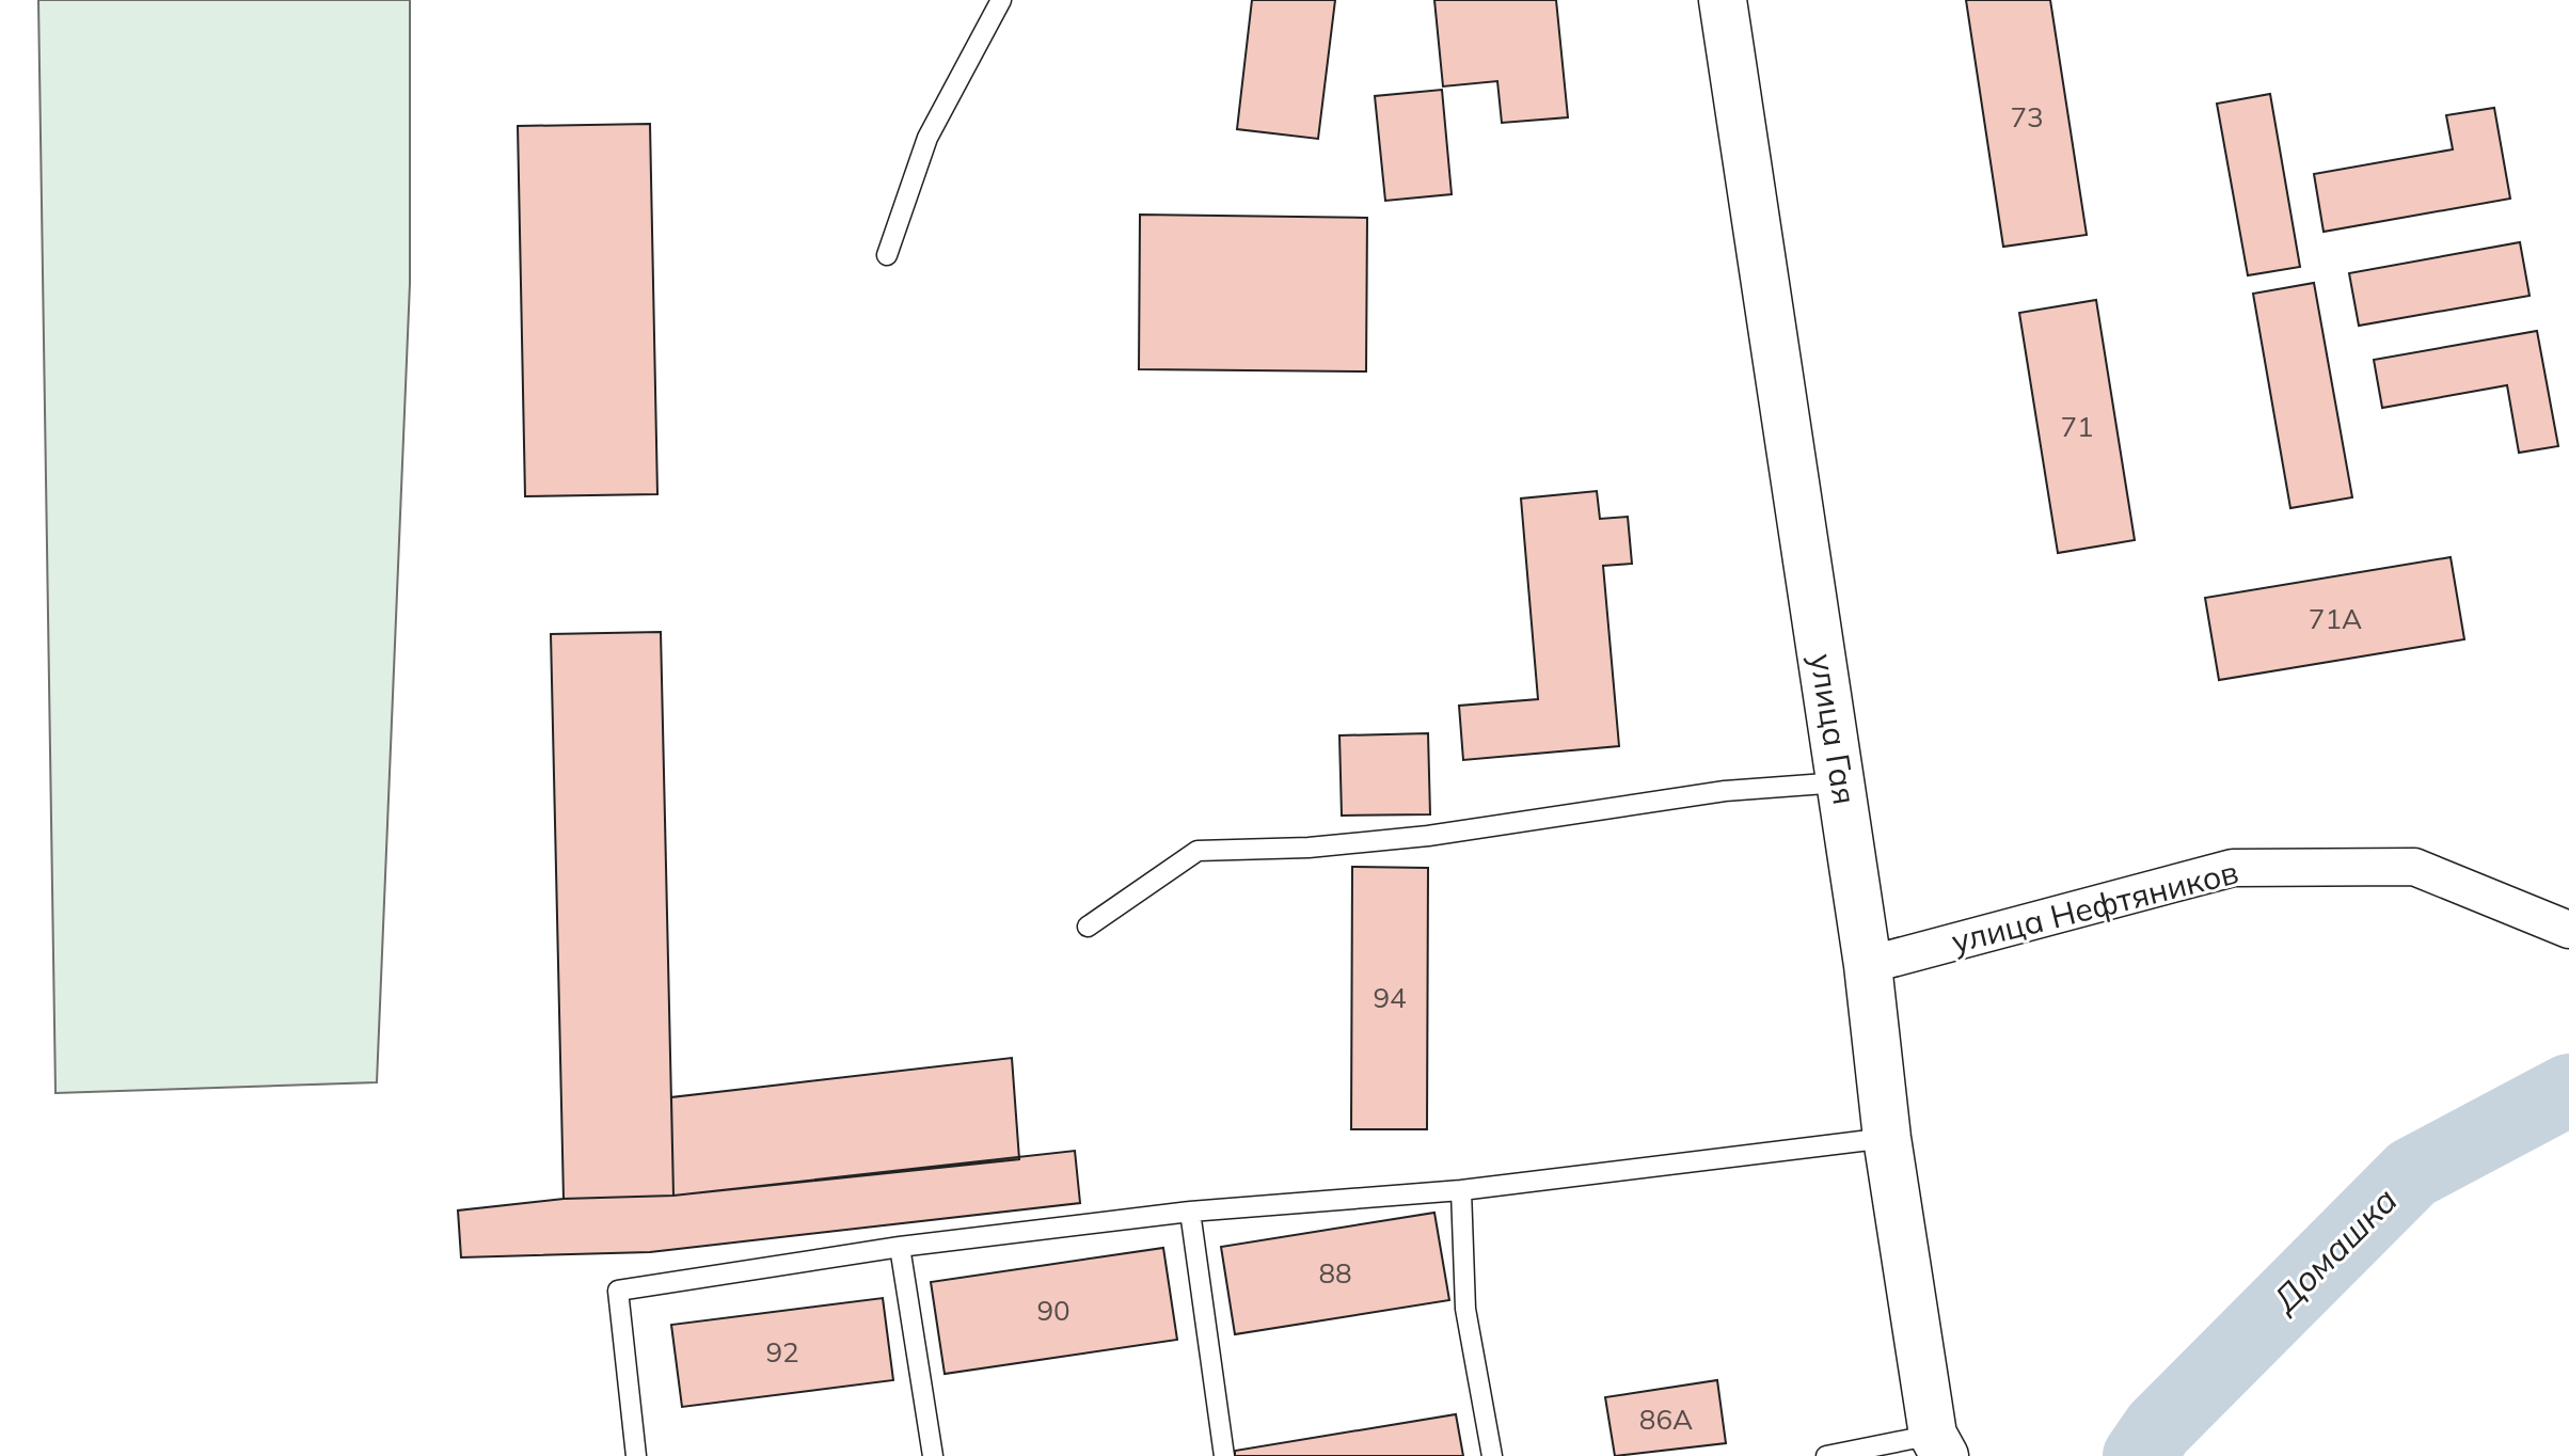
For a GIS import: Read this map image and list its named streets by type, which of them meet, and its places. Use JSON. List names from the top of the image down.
{
  "streets": {
    "main road": ["улица Гая"],
    "street": ["улица Нефтяников"]
  },
  "crossings": [
    ["улица Гая", "улица Нефтяников"]
  ],
  "water": ["Домашка"],
  "house_numbers": [
    "73",
    "71",
    "71А",
    "94",
    "88",
    "90",
    "92",
    "86А"
  ]
}
